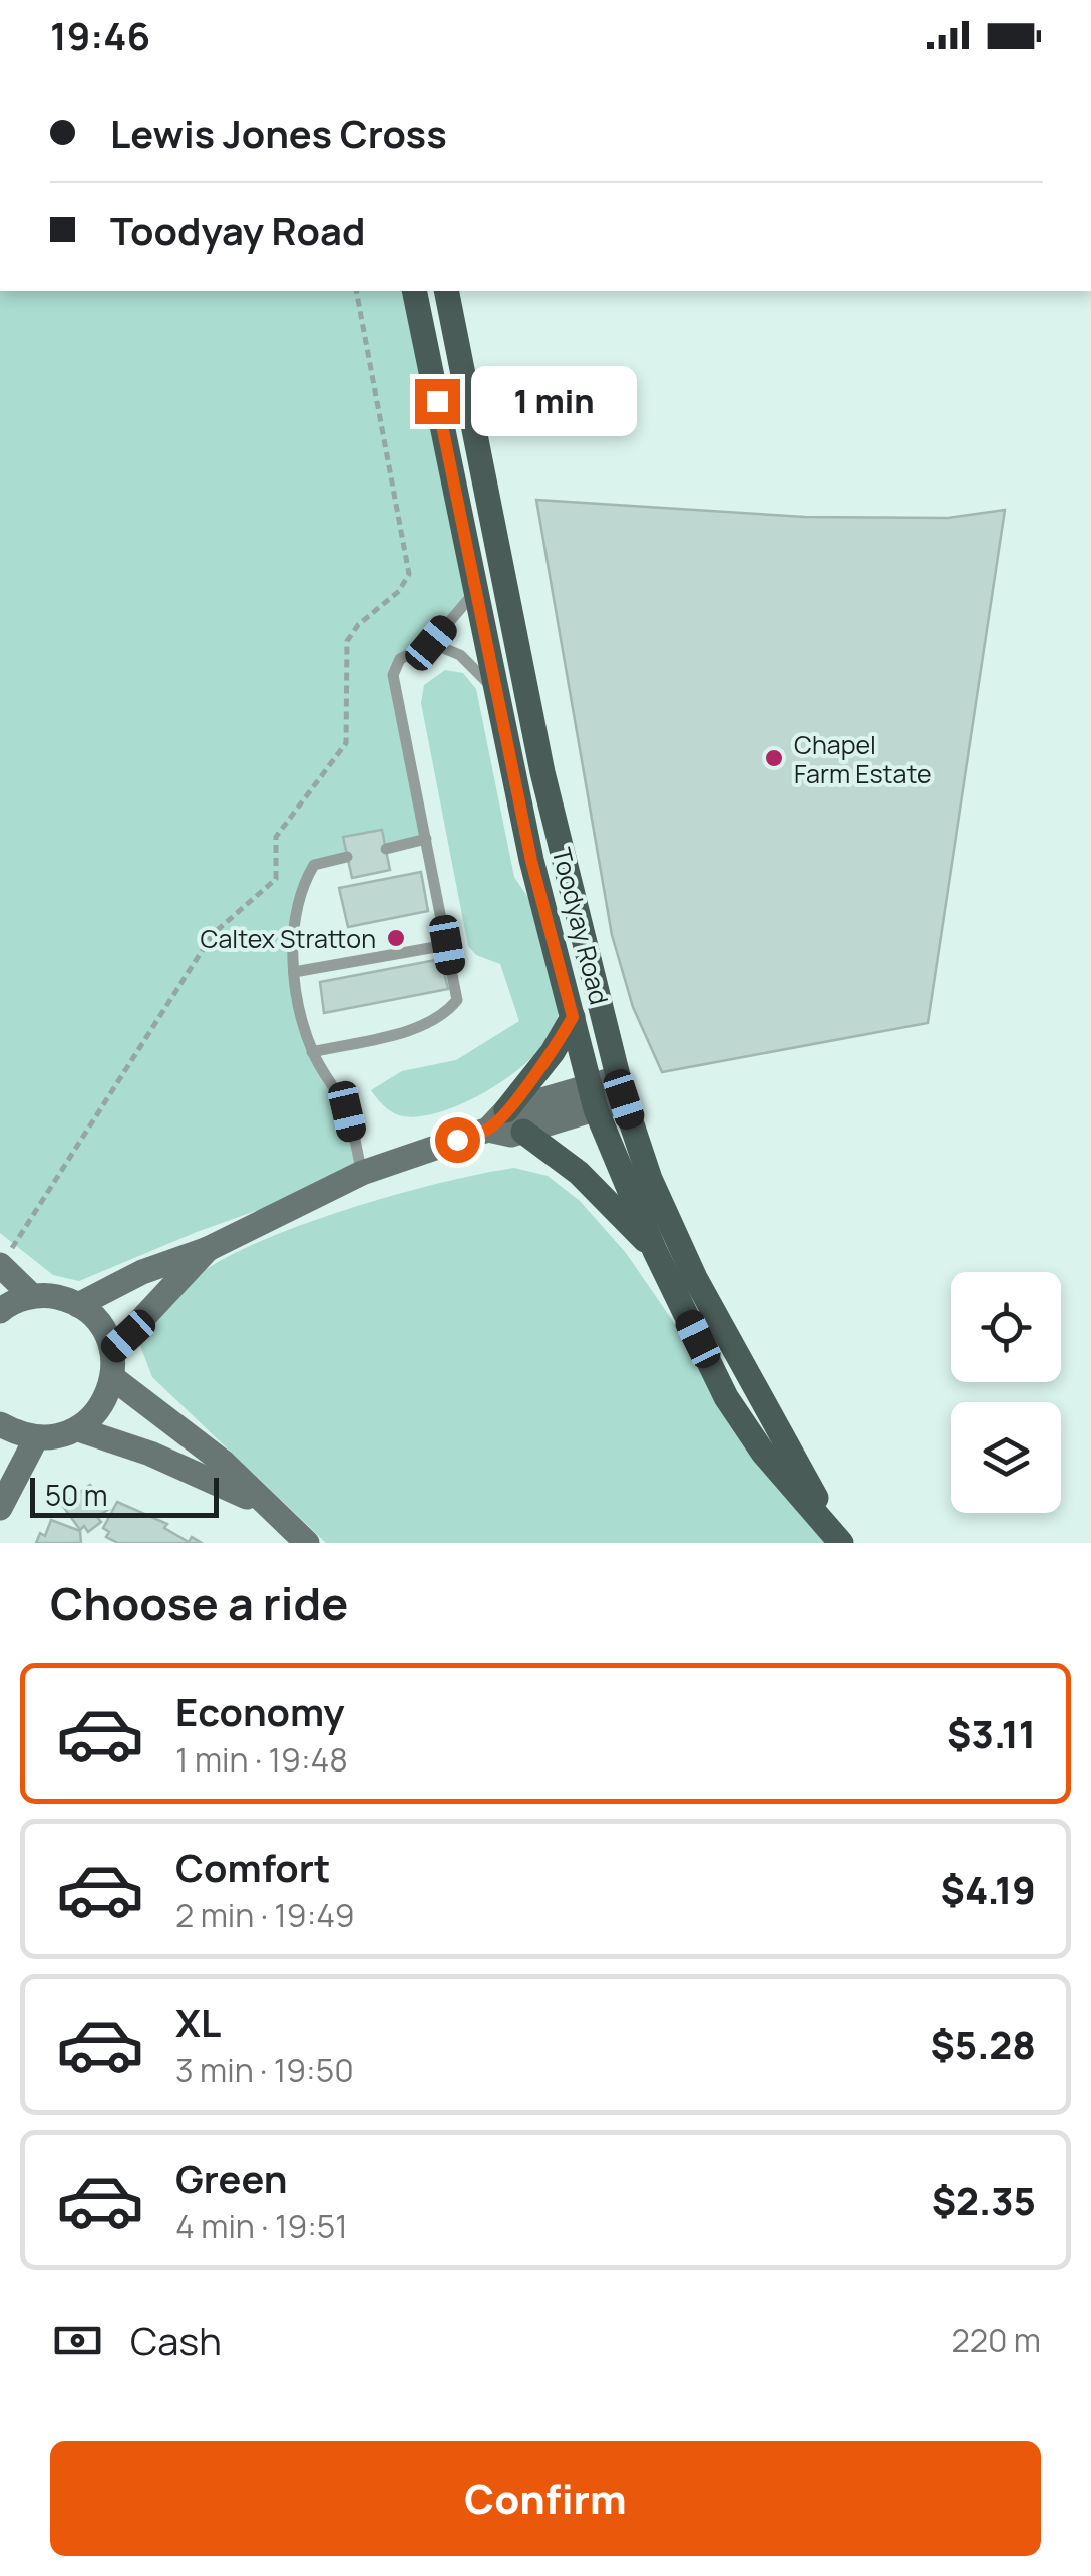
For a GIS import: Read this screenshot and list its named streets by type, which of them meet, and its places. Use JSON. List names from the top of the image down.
{
  "streets": {
    "main road": ["Toodyay Road"]
  },
  "places": ["Chapel Farm Estate", "Caltex Stratton"],
  "scale_bar": "50 m",
  "page": {
    "status": "19:46",
    "banner": ["Lewis Jones Cross", "Toodyay Road"],
    "bubble": "1 min",
    "scale": "50 m",
    "heading": "Choose a ride",
    "list": [
      {
        "name": "Economy",
        "note": "1 min · 19:48",
        "value": "$3.11"
      },
      {
        "name": "Comfort",
        "note": "2 min · 19:49",
        "value": "$4.19"
      },
      {
        "name": "XL",
        "note": "3 min · 19:50",
        "value": "$5.28"
      },
      {
        "name": "Green",
        "note": "4 min · 19:51",
        "value": "$2.35"
      }
    ],
    "pay": ["Cash", "220 m"],
    "buttons": "Confirm"
  }
}
